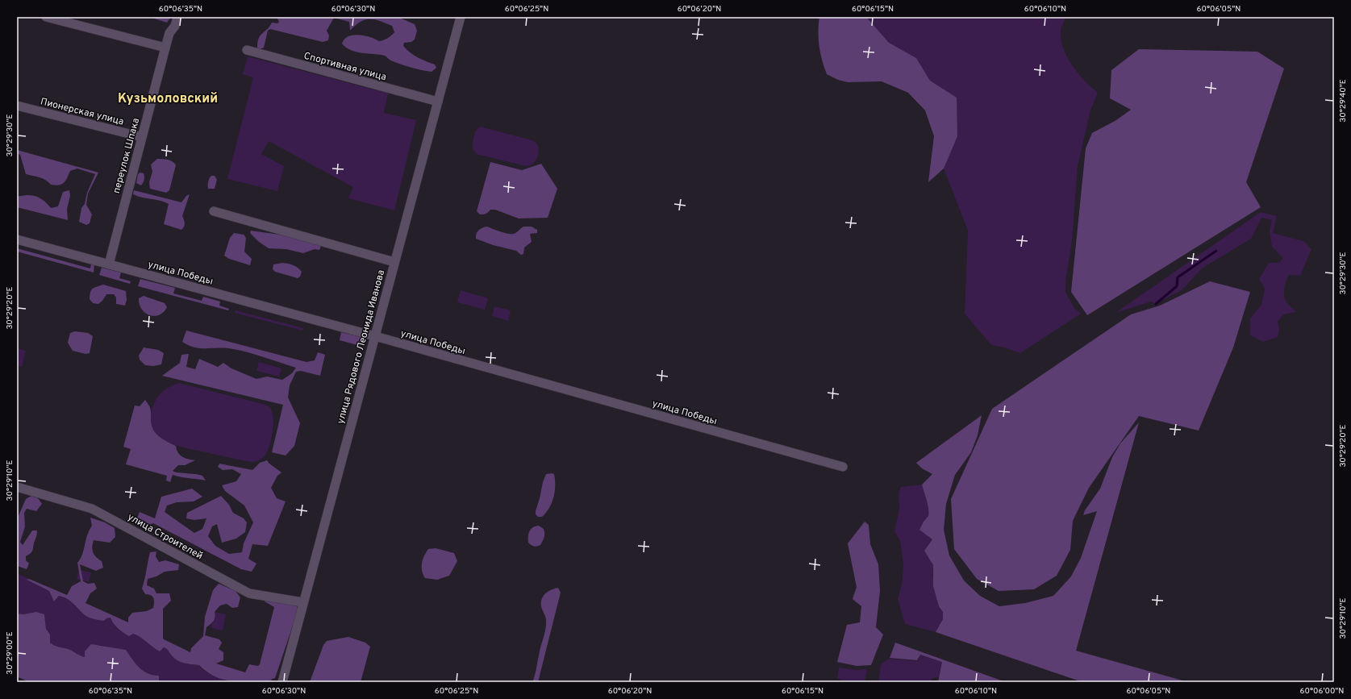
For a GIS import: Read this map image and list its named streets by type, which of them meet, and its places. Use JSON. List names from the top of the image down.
{
  "streets": {
    "street": [
      "Спортивная улица",
      "Пионерская улица",
      "переулок Шпака",
      "улица Победы",
      "улица Рядового Леонида Иванова",
      "улица Строителей"
    ]
  },
  "crossings": [
    ["Спортивная улица", "улица Рядового Леонида Иванова"],
    ["Пионерская улица", "переулок Шпака"],
    ["переулок Шпака", "улица Победы"],
    ["улица Победы", "улица Рядового Леонида Иванова"],
    ["улица Рядового Леонида Иванова", "улица Строителей"]
  ],
  "districts": ["Кузьмоловский"],
  "coordinates": [
    "60°06'35\"N",
    "60°06'30\"N",
    "60°06'25\"N",
    "60°06'20\"N",
    "60°06'15\"N",
    "60°06'10\"N",
    "60°06'05\"N",
    "30°29'40\"E",
    "30°29'30\"E",
    "30°29'20\"E",
    "30°29'10\"E",
    "30°29'00\"E",
    "60°06'00\"N"
  ]
}
